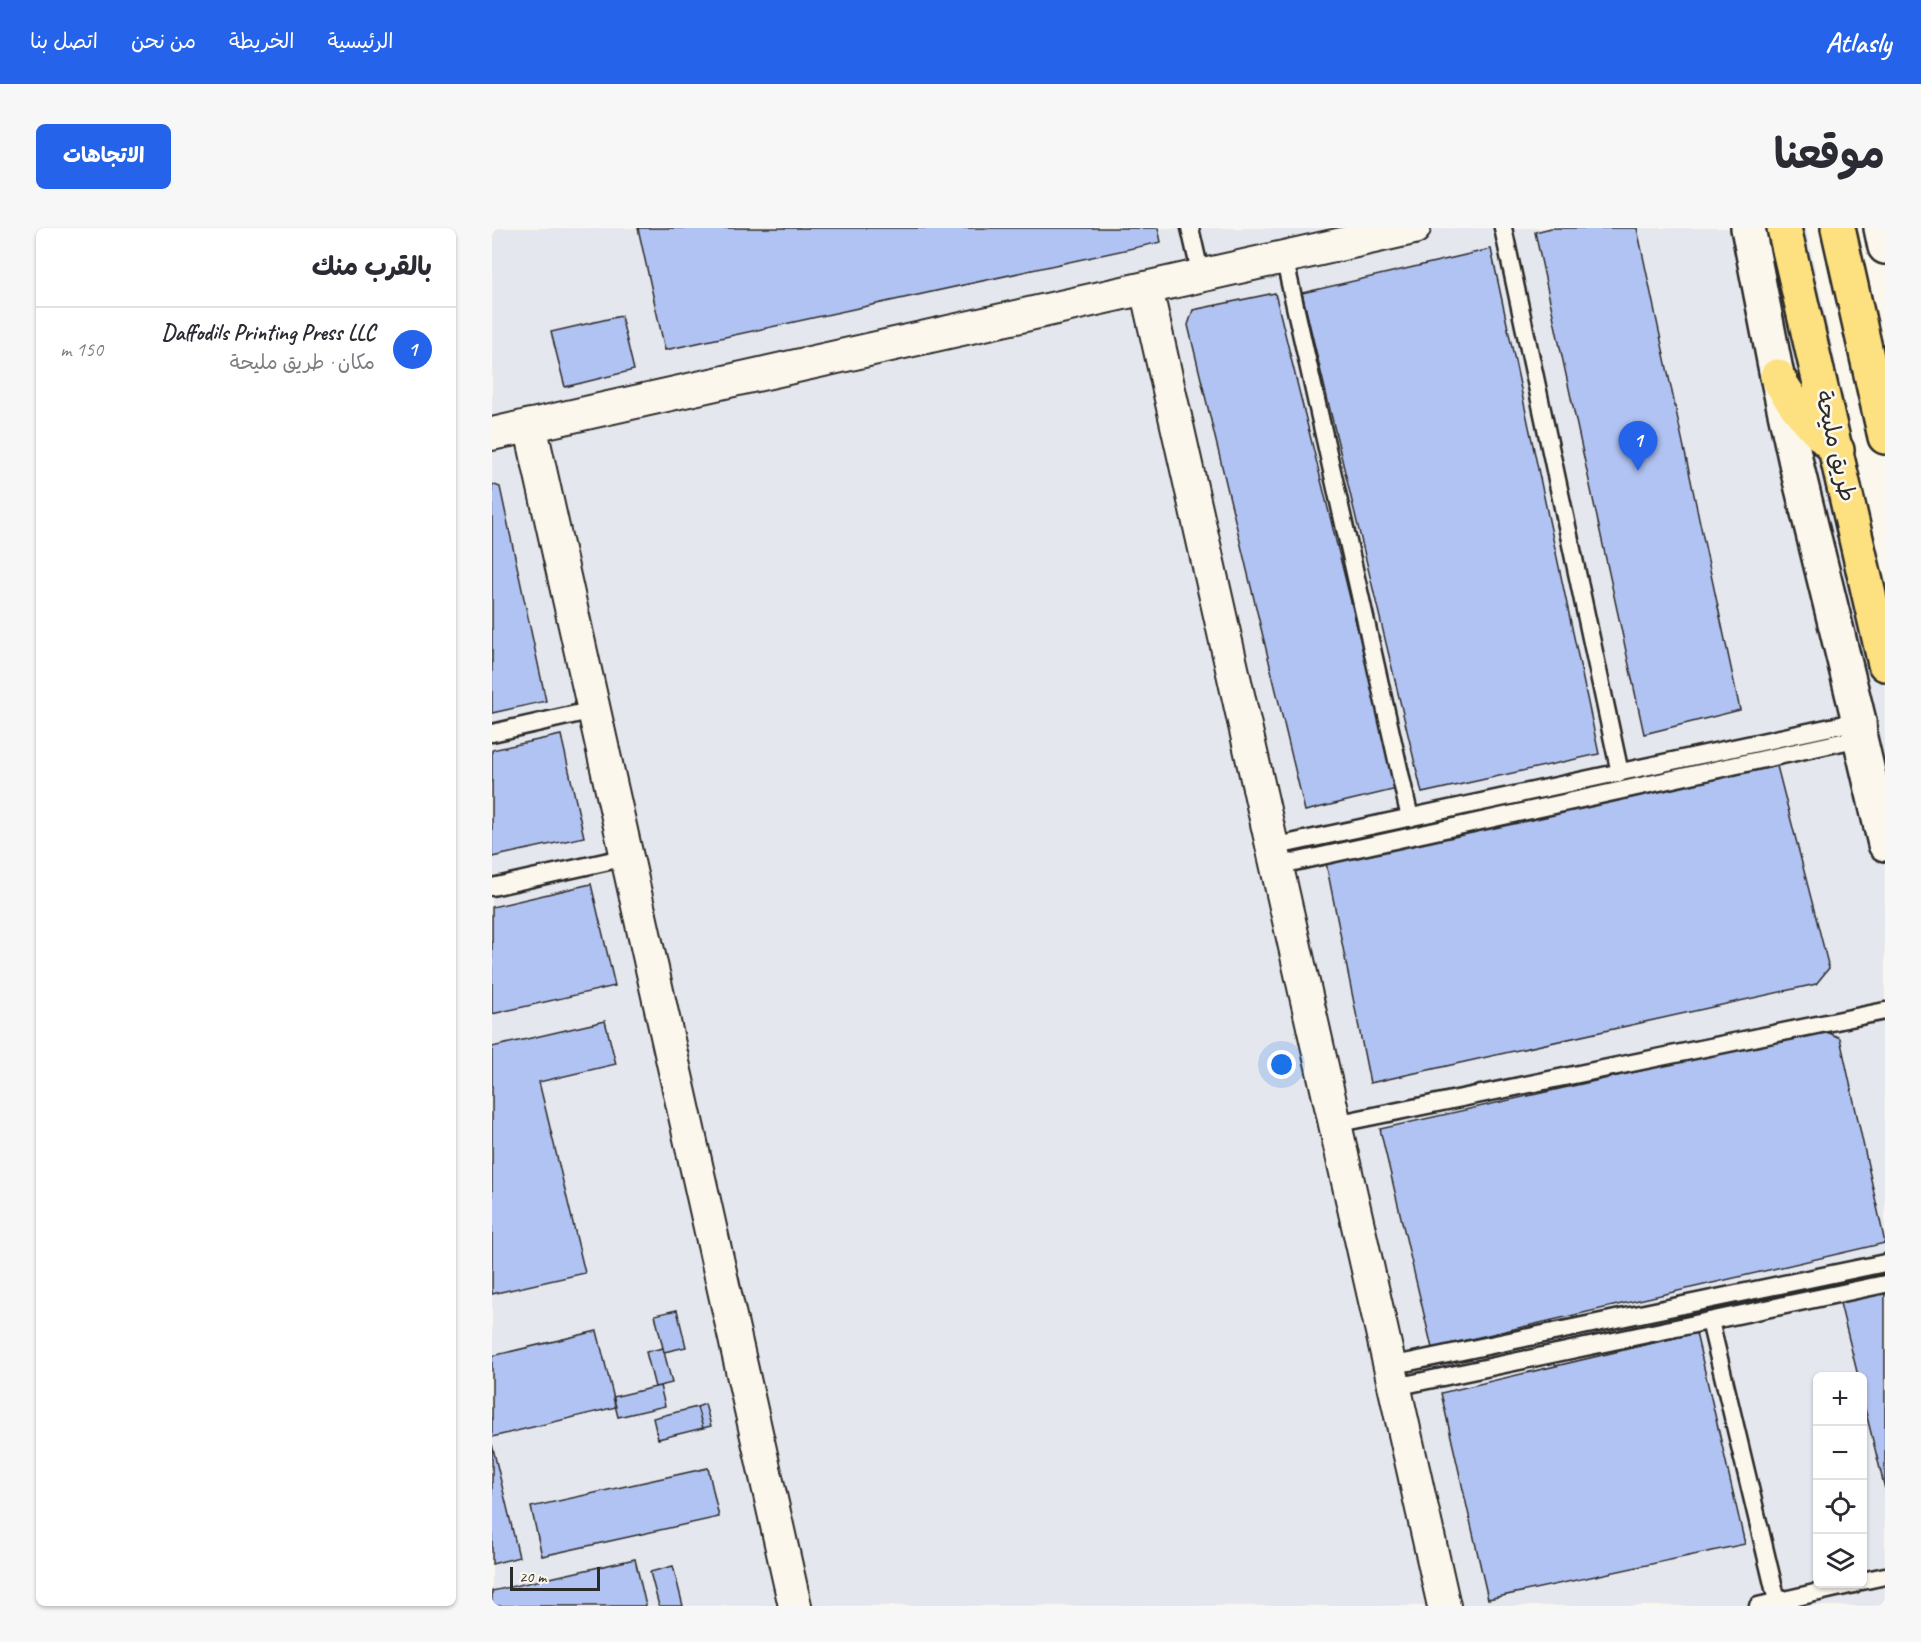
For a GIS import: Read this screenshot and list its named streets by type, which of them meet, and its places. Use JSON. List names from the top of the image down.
{
  "streets": {
    "main road": ["طريق مليحة"]
  },
  "scale_bar": "20 m",
  "page": {
    "header": "Atlasly",
    "nav": [
      "الرئيسية",
      "الخريطة",
      "من نحن",
      "اتصل بنا"
    ],
    "title": "موقعنا",
    "buttons": "الاتجاهات",
    "heading": "بالقرب منك",
    "list": [
      {
        "mark": "1",
        "name": "Daffodils Printing Press LLC",
        "note": "مكان · طريق مليحة",
        "value": "150 m"
      }
    ],
    "pins": "1",
    "map_buttons": ["+", "−"],
    "scale": "20 m"
  }
}
